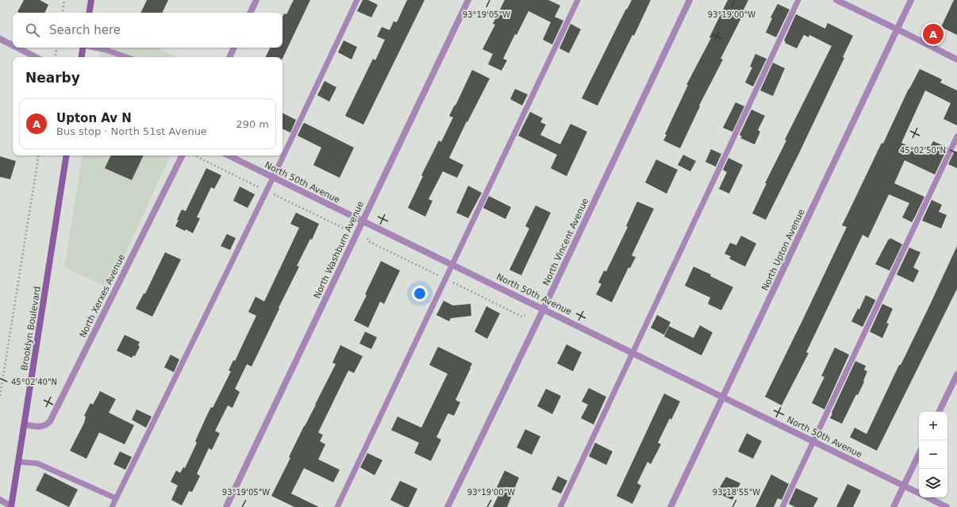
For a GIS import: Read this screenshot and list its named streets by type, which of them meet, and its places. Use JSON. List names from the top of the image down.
{
  "streets": {
    "main road": ["Brooklyn Boulevard"],
    "street": [
      "North 50th Avenue",
      "North Vincent Avenue",
      "North Washburn Avenue",
      "North Upton Avenue",
      "North Xerxes Avenue"
    ]
  },
  "crossings": [
    ["North 50th Avenue", "North Vincent Avenue"],
    ["North 50th Avenue", "North Washburn Avenue"],
    ["North 50th Avenue", "North Upton Avenue"],
    ["North Xerxes Avenue", "Brooklyn Boulevard"]
  ],
  "page": {
    "search": "Search here",
    "pins": "A",
    "heading": "Nearby",
    "list": [
      {
        "mark": "A",
        "name": "Upton Av N",
        "note": "Bus stop · North 51st Avenue",
        "value": "290 m"
      }
    ],
    "map_buttons": ["+", "−"]
  },
  "coordinates": [
    "93°19'05\"W",
    "93°19'00\"W",
    "45°02'50\"N",
    "45°02'40\"N",
    "93°18'55\"W"
  ]
}
